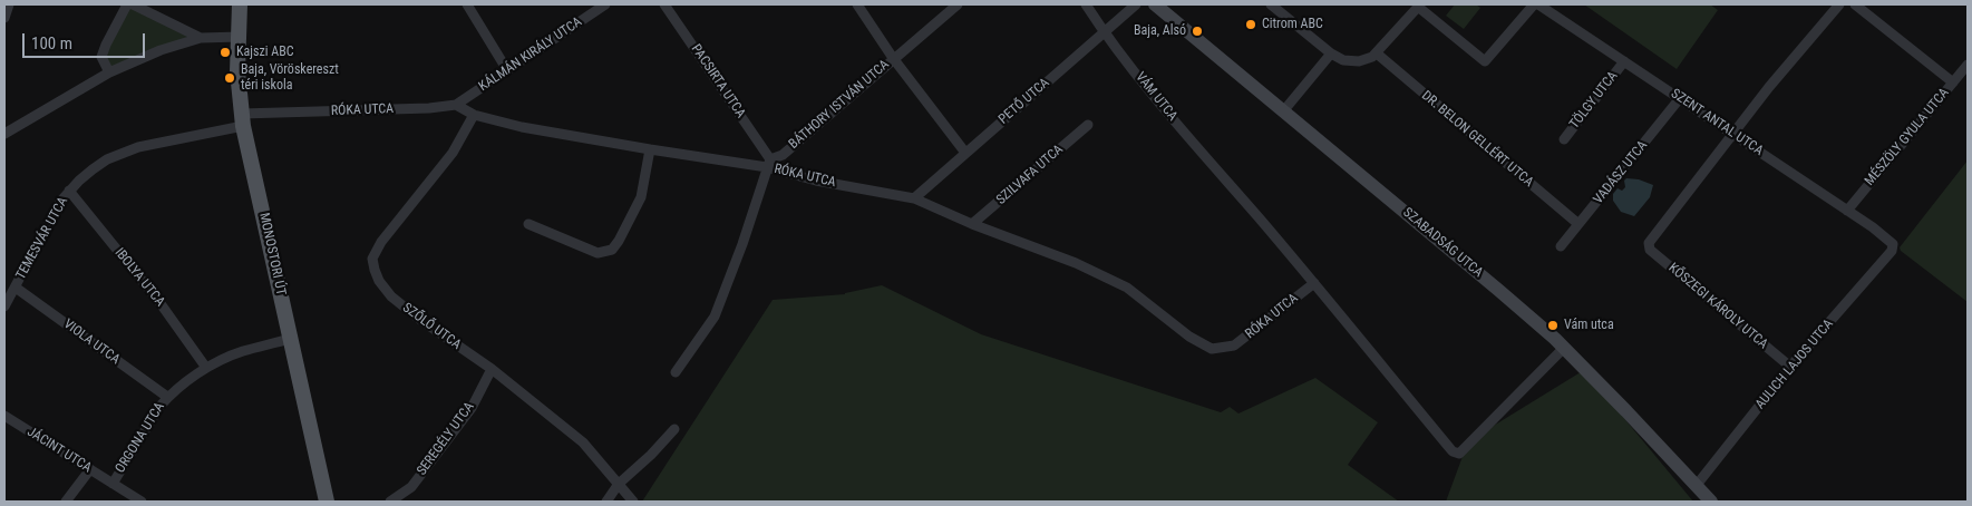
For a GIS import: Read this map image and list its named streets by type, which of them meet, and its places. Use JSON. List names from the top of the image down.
{
  "streets": {
    "main road": ["SZABADSÁG UTCA", "MONOSTORI ÚT"],
    "street": [
      "KÁLMÁN KIRÁLY UTCA",
      "PACSIRTA UTCA",
      "VÁM UTCA",
      "TÖLGY UTCA",
      "PETŐ UTCA",
      "BÁTHORY ISTVÁN UTCA",
      "RÓKA UTCA",
      "SZENT ANTAL UTCA",
      "MÉSZÖLY GYULA UTCA",
      "DR. BELON GELLÉRT UTCA",
      "VADÁSZ UTCA",
      "SZILVAFA UTCA",
      "TEMESVÁR UTCA",
      "IBOLYA UTCA",
      "KŐSZEGI KÁROLY UTCA",
      "SZŐLŐ UTCA",
      "VIOLA UTCA",
      "AULICH LAJOS UTCA",
      "ORGONA UTCA",
      "SEREGÉLY UTCA",
      "JÁCINT UTCA"
    ]
  },
  "crossings": [
    ["KÁLMÁN KIRÁLY UTCA", "RÓKA UTCA"],
    ["PACSIRTA UTCA", "BÁTHORY ISTVÁN UTCA"],
    ["PACSIRTA UTCA", "RÓKA UTCA"],
    ["VÁM UTCA", "PETŐ UTCA"],
    ["VÁM UTCA", "RÓKA UTCA"],
    ["VÁM UTCA", "SZABADSÁG UTCA"],
    ["TÖLGY UTCA", "SZENT ANTAL UTCA"],
    ["PETŐ UTCA", "RÓKA UTCA"],
    ["BÁTHORY ISTVÁN UTCA", "RÓKA UTCA"],
    ["RÓKA UTCA", "SZILVAFA UTCA"],
    ["RÓKA UTCA", "TEMESVÁR UTCA"],
    ["RÓKA UTCA", "MONOSTORI ÚT"],
    ["RÓKA UTCA", "SZŐLŐ UTCA"],
    ["SZENT ANTAL UTCA", "MÉSZÖLY GYULA UTCA"],
    ["SZENT ANTAL UTCA", "VADÁSZ UTCA"],
    ["SZENT ANTAL UTCA", "KŐSZEGI KÁROLY UTCA"],
    ["SZENT ANTAL UTCA", "AULICH LAJOS UTCA"],
    ["DR. BELON GELLÉRT UTCA", "VADÁSZ UTCA"],
    ["TEMESVÁR UTCA", "MONOSTORI ÚT"],
    ["TEMESVÁR UTCA", "IBOLYA UTCA"],
    ["TEMESVÁR UTCA", "VIOLA UTCA"],
    ["SZABADSÁG UTCA", "AULICH LAJOS UTCA"],
    ["MONOSTORI ÚT", "ORGONA UTCA"],
    ["IBOLYA UTCA", "ORGONA UTCA"],
    ["KŐSZEGI KÁROLY UTCA", "AULICH LAJOS UTCA"],
    ["SZŐLŐ UTCA", "SEREGÉLY UTCA"],
    ["VIOLA UTCA", "ORGONA UTCA"],
    ["ORGONA UTCA", "JÁCINT UTCA"]
  ],
  "places": [
    "Citrom ABC",
    "Baja, Alsó",
    "Kajszi ABC",
    "Baja, Vöröskereszt téri iskola",
    "Vám utca"
  ],
  "scale_bar": "100 m"
}
